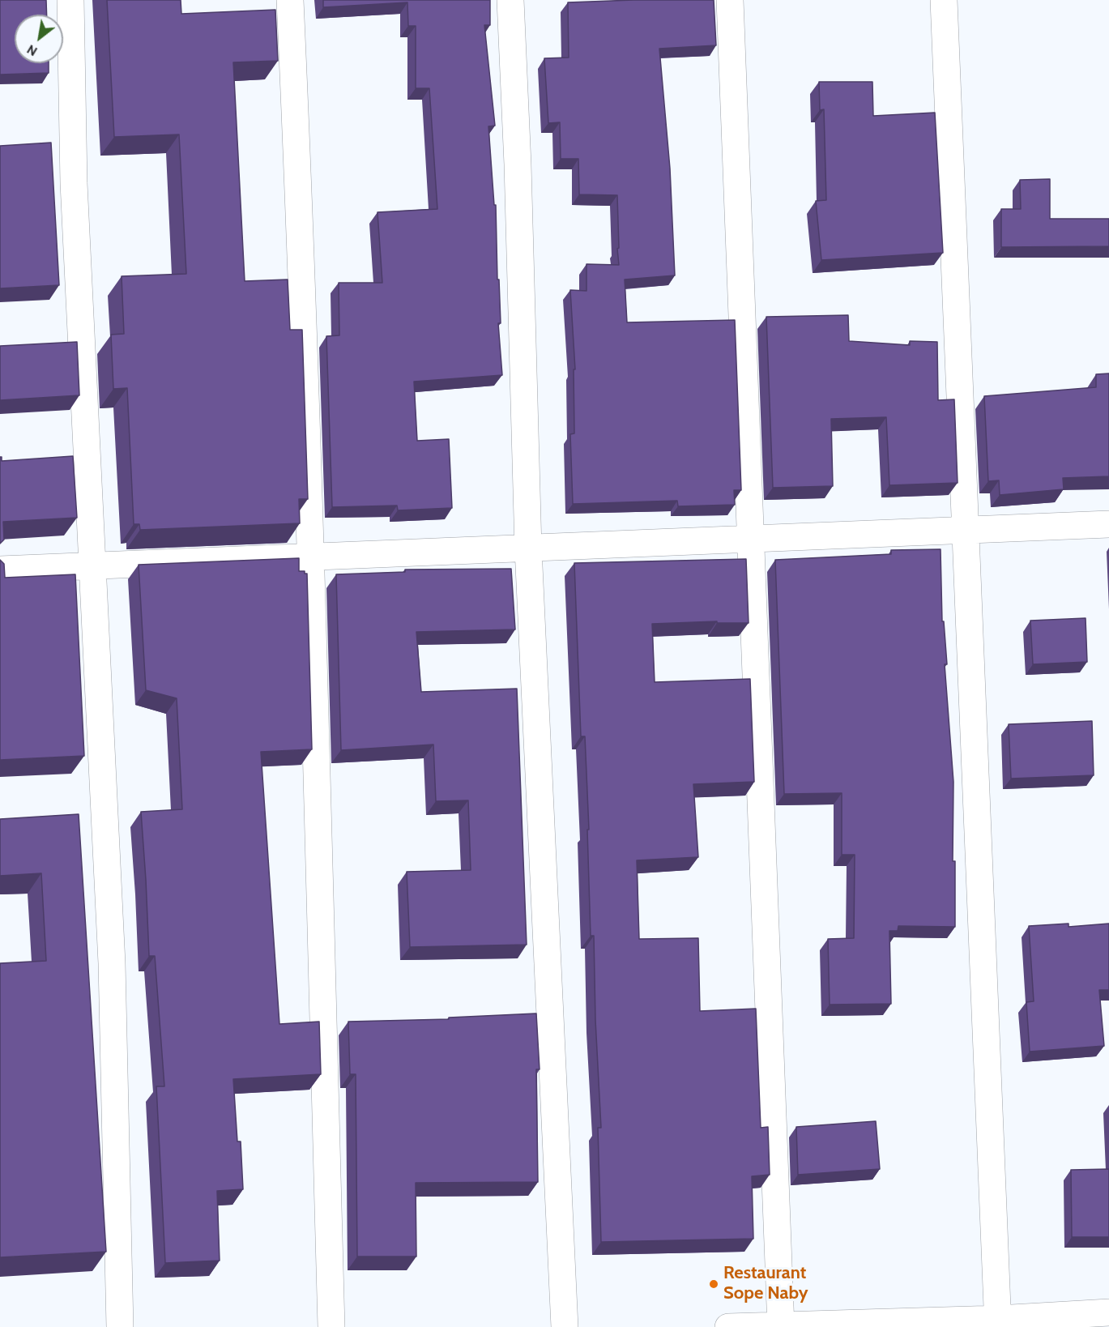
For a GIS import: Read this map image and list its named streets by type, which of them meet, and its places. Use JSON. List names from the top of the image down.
{
  "places": ["Restaurant Sope Naby"],
  "north": "bottom left"
}
